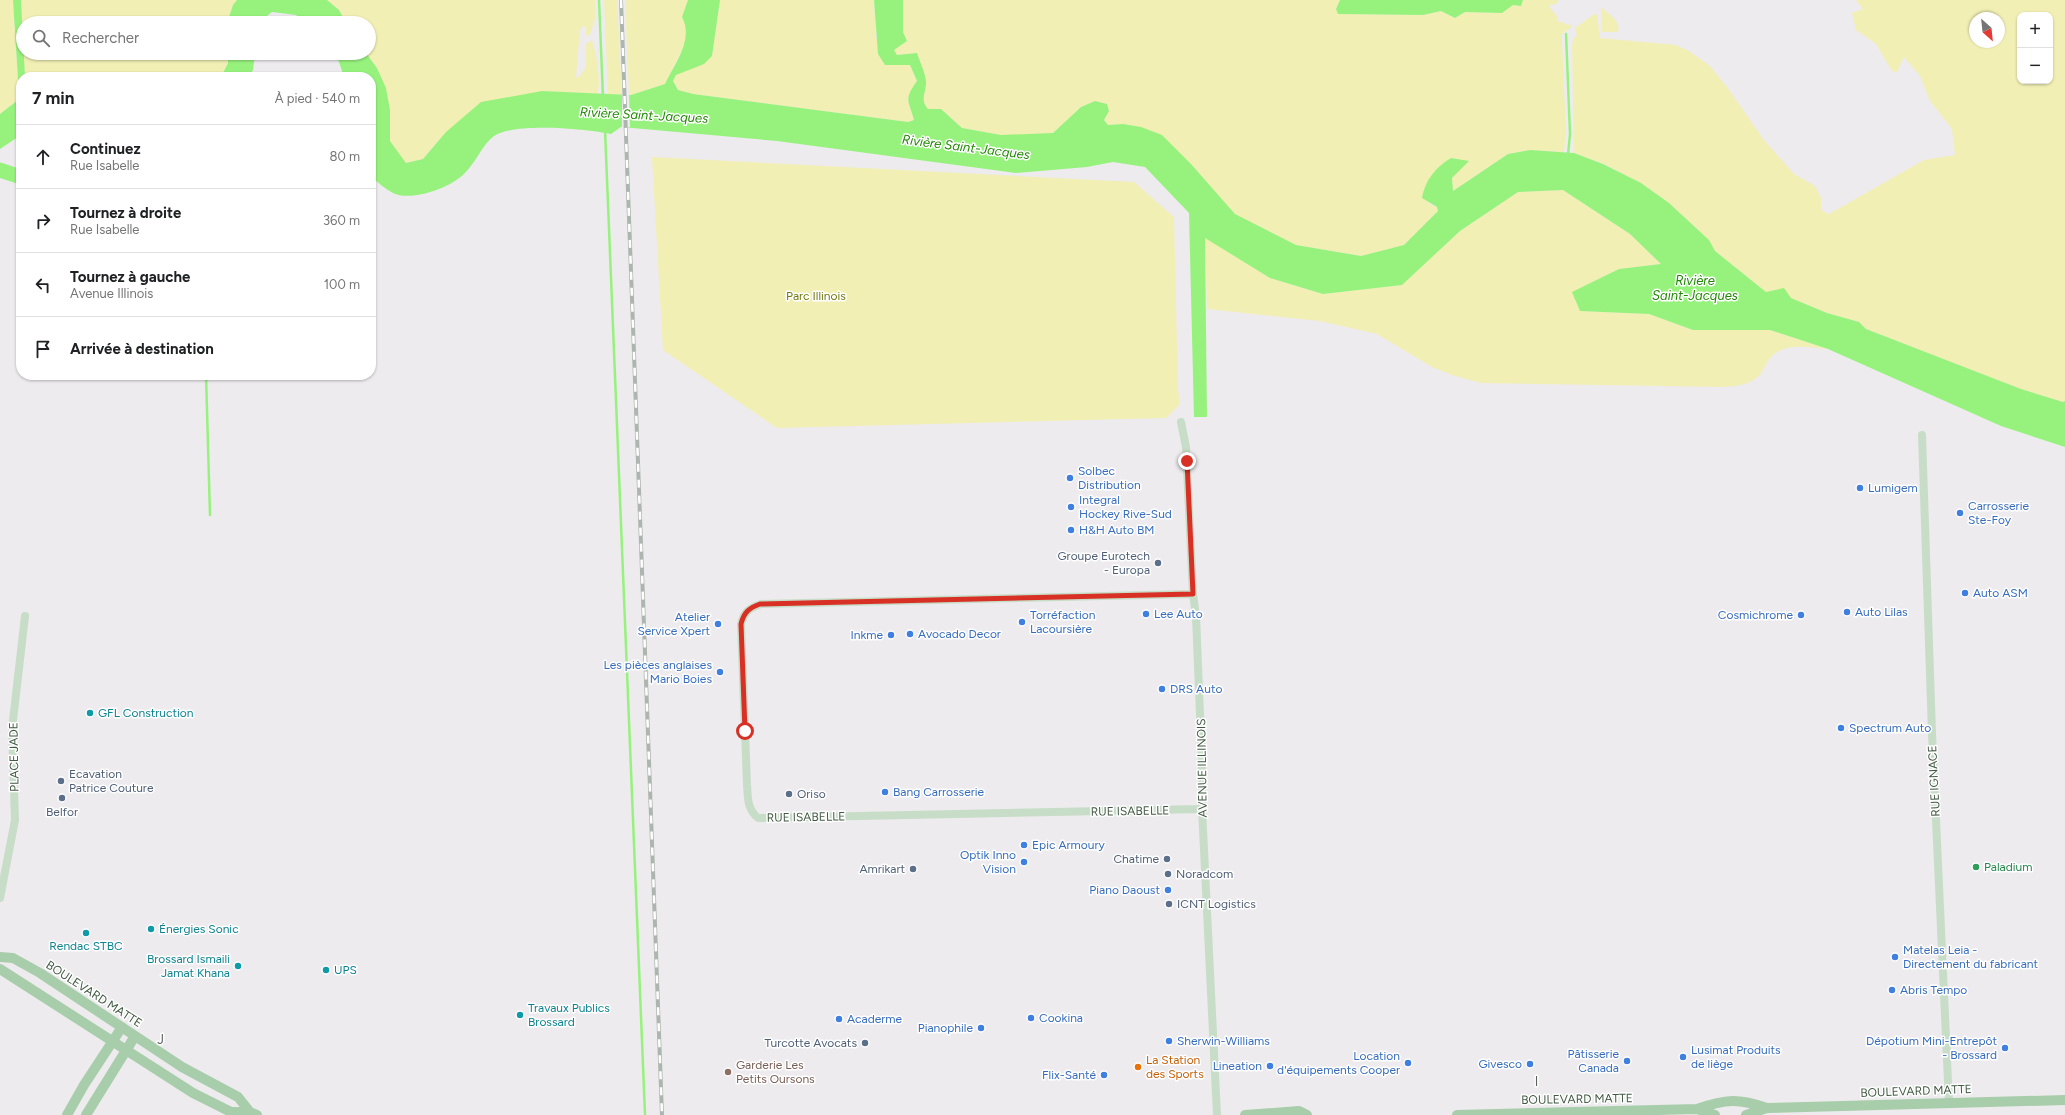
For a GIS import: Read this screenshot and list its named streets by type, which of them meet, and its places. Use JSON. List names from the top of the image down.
{
  "streets": {
    "main road": ["BOULEVARD MATTE"],
    "street": [
      "PLACE JADE",
      "AVENUE ILLINOIS",
      "RUE IGNACE",
      "RUE ISABELLE"
    ]
  },
  "crossings": [
    ["AVENUE ILLINOIS", "RUE ISABELLE"],
    ["RUE IGNACE", "BOULEVARD MATTE"]
  ],
  "districts": ["J", "I"],
  "water": ["Rivière Saint-Jacques"],
  "parks": ["Parc Illinois"],
  "places": [
    "Solbec Distribution",
    "Lumigem",
    "Integral Hockey Rive-Sud",
    "Carrosserie Ste-Foy",
    "H&H Auto BM",
    "Groupe Eurotech - Europa",
    "Auto ASM",
    "Auto Lilas",
    "Lee Auto",
    "Cosmichrome",
    "Torréfaction Lacoursière",
    "Atelier Service Xpert",
    "Avocado Decor",
    "Inkme",
    "Les pièces anglaises Mario Boies",
    "DRS Auto",
    "GFL Construction",
    "Spectrum Auto",
    "Ecavation Patrice Couture",
    "Bang Carrosserie",
    "Oriso",
    "Belfor",
    "Epic Armoury",
    "Chatime",
    "Optik Inno Vision",
    "Paladium",
    "Amrikart",
    "Noradcom",
    "Piano Daoust",
    "ICNT Logistics",
    "Énergies Sonic",
    "Rendac STBC",
    "Matelas Leia - Directement du fabricant",
    "Brossard Ismaili Jamat Khana",
    "UPS",
    "Abris Tempo",
    "Travaux Publics Brossard",
    "Cookina",
    "Acaderme",
    "Pianophile",
    "Sherwin-Williams",
    "Turcotte Avocats",
    "Dépotium Mini-Entrepôt - Brossard",
    "Lusimat Produits de liège",
    "Pâtisserie Canada",
    "Location d'équipements Cooper",
    "Givesco",
    "Lineation",
    "La Station des Sports",
    "Garderie Les Petits Oursons",
    "Flix-Santé"
  ],
  "north": "bottom right",
  "page": {
    "map_buttons": ["+", "−"],
    "search": "Rechercher",
    "heading": ["7 min", "À pied · 540 m"],
    "list": [
      ["Continuez", "Rue Isabelle", "80 m"],
      ["Tournez à droite", "Rue Isabelle", "360 m"],
      ["Tournez à gauche", "Avenue Illinois", "100 m"],
      "Arrivée à destination"
    ]
  }
}
